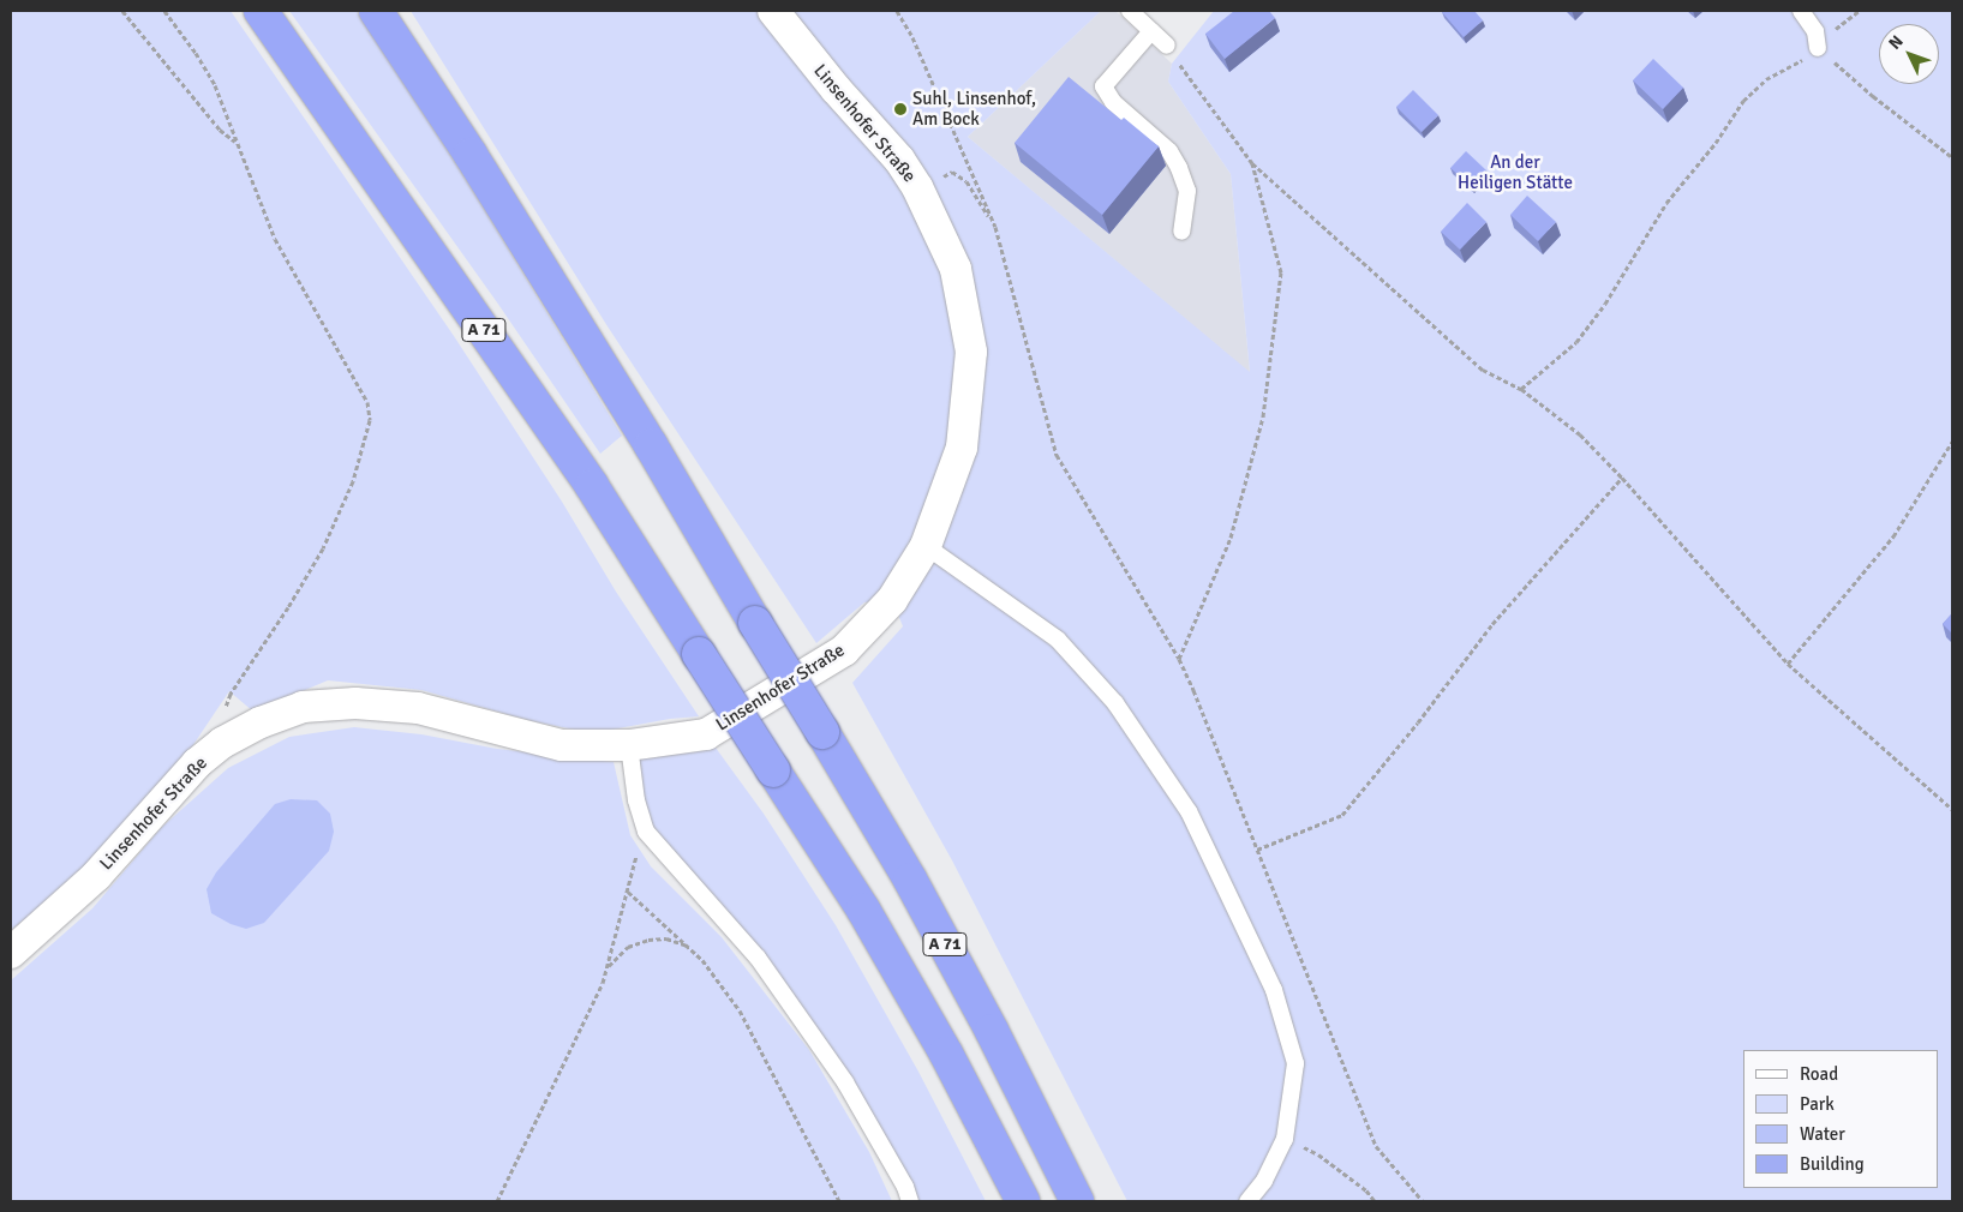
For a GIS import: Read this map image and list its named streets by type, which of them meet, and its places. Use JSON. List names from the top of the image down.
{
  "streets": {
    "highway": ["A 71"],
    "street": ["Linsenhofer Straße"]
  },
  "parks": ["An der Heiligen Stätte"],
  "places": ["Suhl, Linsenhof, Am Bock"],
  "legend": [
    "Road",
    "Park",
    "Water",
    "Building"
  ],
  "north": "top left"
}
